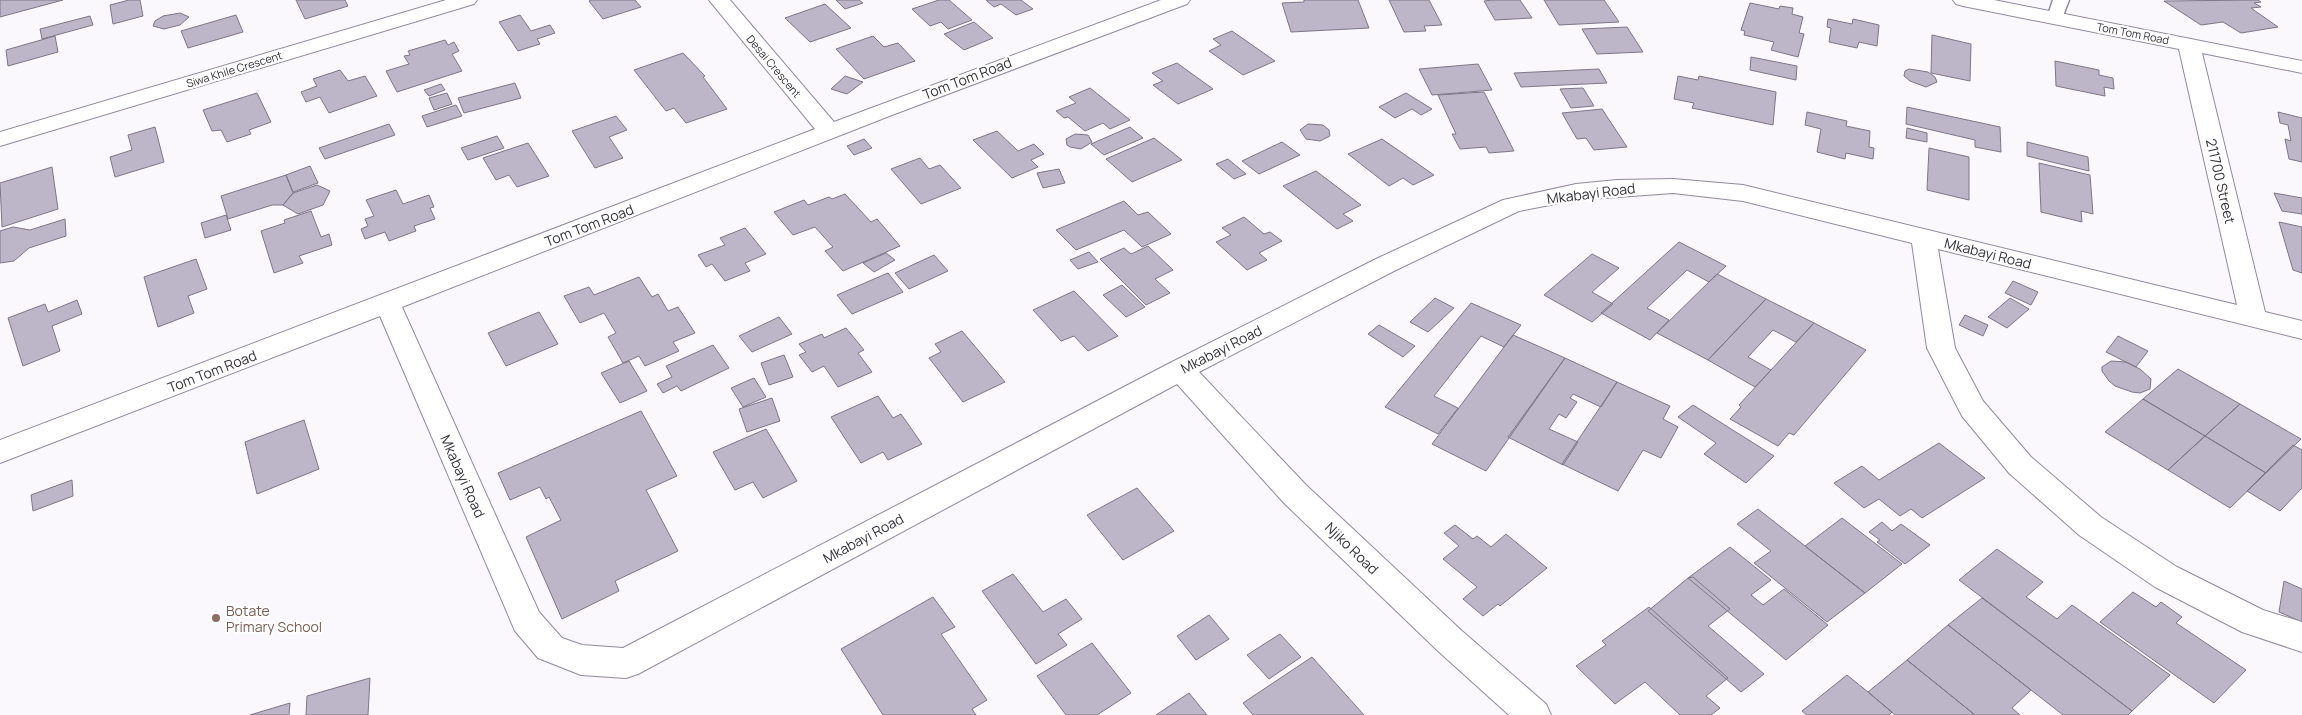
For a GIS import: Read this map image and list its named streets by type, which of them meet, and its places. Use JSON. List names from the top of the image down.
{
  "streets": {
    "street": [
      "Tom Tom Road",
      "Desai Crescent",
      "Siwa Khile Crescent",
      "211700 Street",
      "Mkabayi Road",
      "Njiko Road"
    ]
  },
  "crossings": [
    ["Tom Tom Road", "Desai Crescent"],
    ["Tom Tom Road", "211700 Street"],
    ["Tom Tom Road", "Mkabayi Road"],
    ["211700 Street", "Mkabayi Road"],
    ["Mkabayi Road", "Njiko Road"]
  ],
  "places": ["Botate Primary School"]
}
